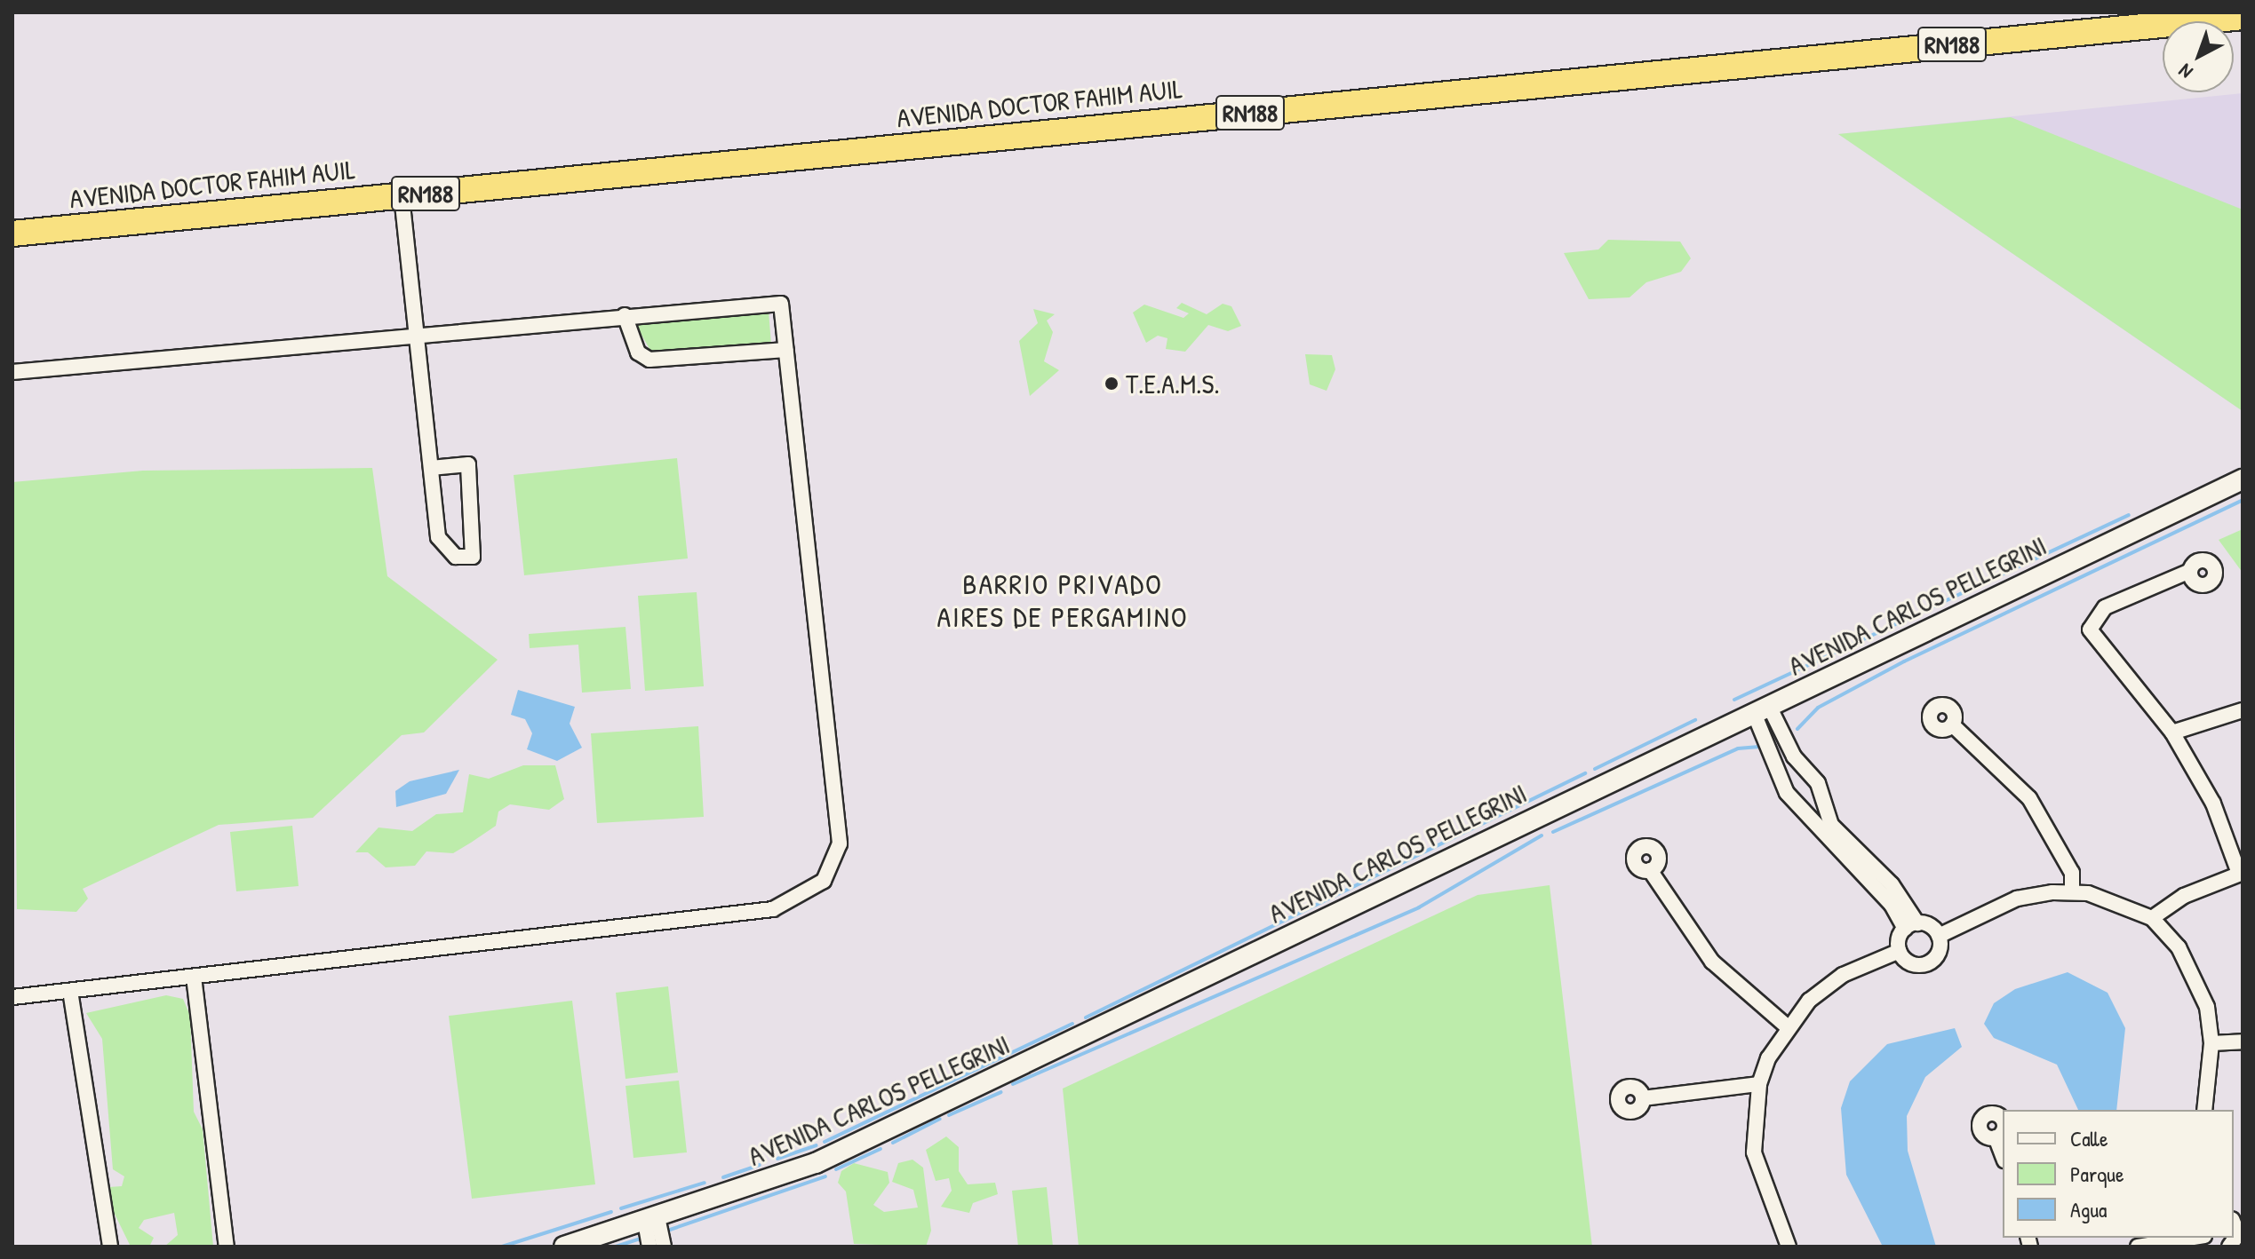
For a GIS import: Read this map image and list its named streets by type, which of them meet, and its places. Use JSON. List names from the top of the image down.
{
  "streets": {
    "highway": ["RN188", "AVENIDA DOCTOR FAHIM AUIL"],
    "main road": ["AVENIDA CARLOS PELLEGRINI"]
  },
  "districts": ["BARRIO PRIVADO AIRES DE PERGAMINO"],
  "places": ["T.E.A.M.S."],
  "legend": ["Calle", "Parque", "Agua"],
  "north": "bottom left"
}
